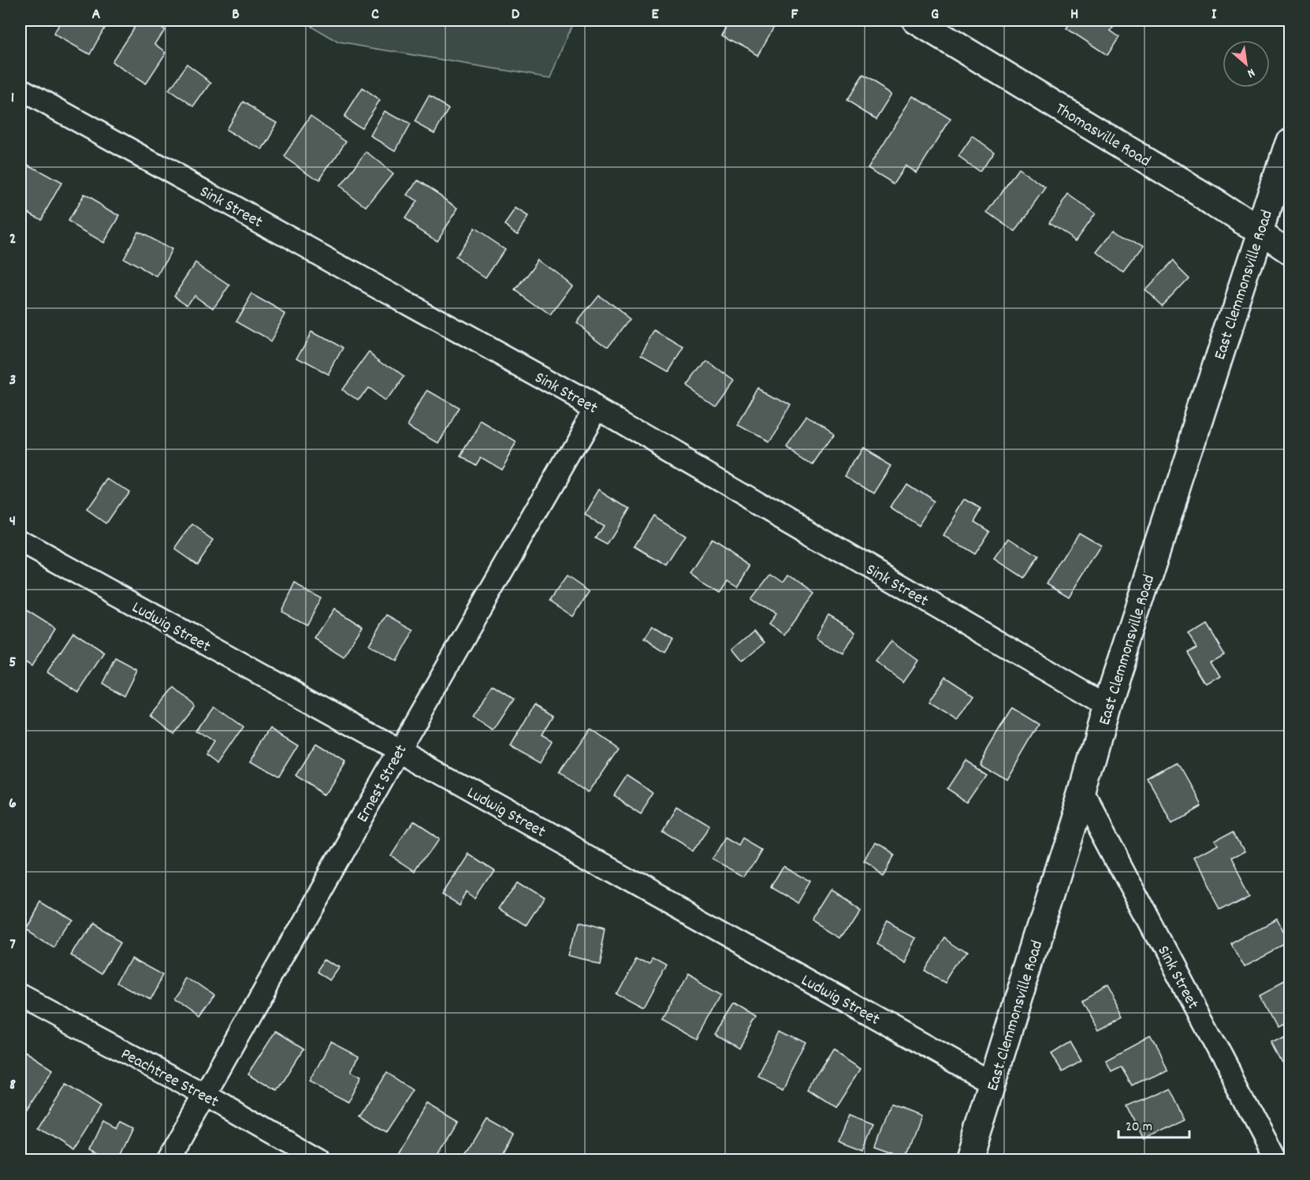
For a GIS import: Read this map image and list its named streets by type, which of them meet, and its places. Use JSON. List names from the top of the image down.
{
  "streets": {
    "main road": ["Thomasville Road", "East Clemmonsville Road"],
    "street": [
      "Sink Street",
      "Ludwig Street",
      "Ernest Street",
      "Peachtree Street"
    ]
  },
  "crossings": [
    ["Thomasville Road", "East Clemmonsville Road"],
    ["Sink Street", "East Clemmonsville Road"],
    ["Sink Street", "Ernest Street"],
    ["East Clemmonsville Road", "Ludwig Street"],
    ["Ludwig Street", "Ernest Street"],
    ["Ernest Street", "Peachtree Street"]
  ],
  "scale_bar": "20 m",
  "north": "bottom right",
  "grid": {
    "columns": [
      "A",
      "B",
      "C",
      "D",
      "E",
      "F",
      "G",
      "H",
      "I"
    ],
    "rows": [
      "1",
      "2",
      "3",
      "4",
      "5",
      "6",
      "7",
      "8"
    ]
  }
}
